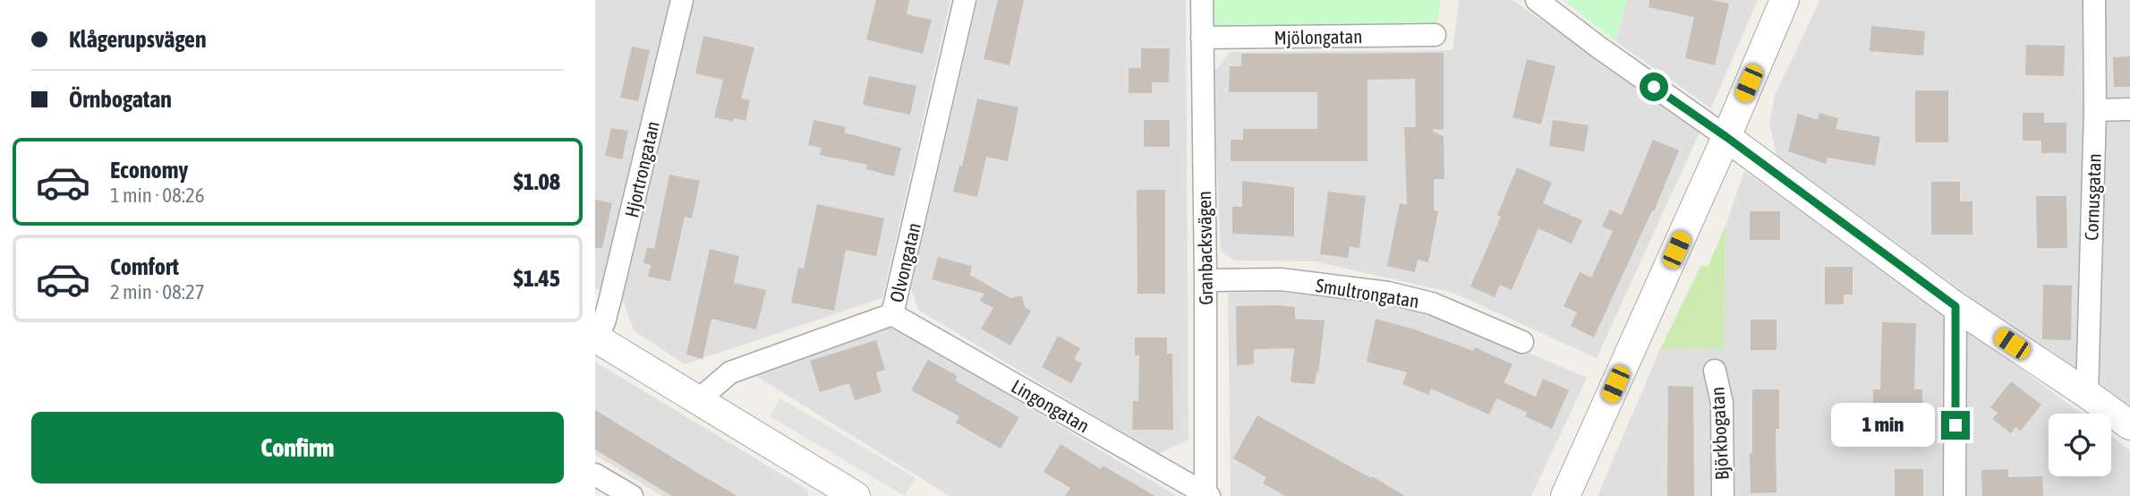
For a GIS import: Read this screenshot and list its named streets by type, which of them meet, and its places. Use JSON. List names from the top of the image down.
{
  "streets": {
    "street": [
      "Mjölongatan",
      "Hjortrongatan",
      "Cornusgatan",
      "Granbacksvägen",
      "Olvongatan",
      "Smultrongatan",
      "Lingongatan",
      "Björkbogatan"
    ]
  },
  "crossings": [
    ["Mjölongatan", "Granbacksvägen"],
    ["Granbacksvägen", "Smultrongatan"],
    ["Granbacksvägen", "Lingongatan"],
    ["Olvongatan", "Lingongatan"]
  ],
  "page": {
    "banner": ["Klågerupsvägen", "Örnbogatan"],
    "list": [
      {
        "name": "Economy",
        "note": "1 min · 08:26",
        "value": "$1.08"
      },
      {
        "name": "Comfort",
        "note": "2 min · 08:27",
        "value": "$1.45"
      }
    ],
    "buttons": "Confirm",
    "bubble": "1 min"
  }
}
